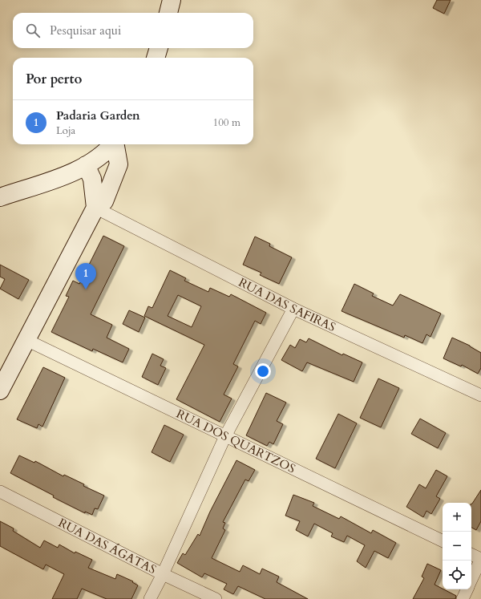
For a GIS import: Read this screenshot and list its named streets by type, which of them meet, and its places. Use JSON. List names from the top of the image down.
{
  "streets": {
    "street": ["RUA DAS SAFIRAS", "RUA DOS QUARTZOS", "RUA DAS ÁGATAS"]
  },
  "page": {
    "search": "Pesquisar aqui",
    "heading": "Por perto",
    "list": [
      {
        "mark": "1",
        "name": "Padaria Garden",
        "note": "Loja",
        "value": "100 m"
      }
    ],
    "pins": "1",
    "map_buttons": ["+", "−"]
  }
}
